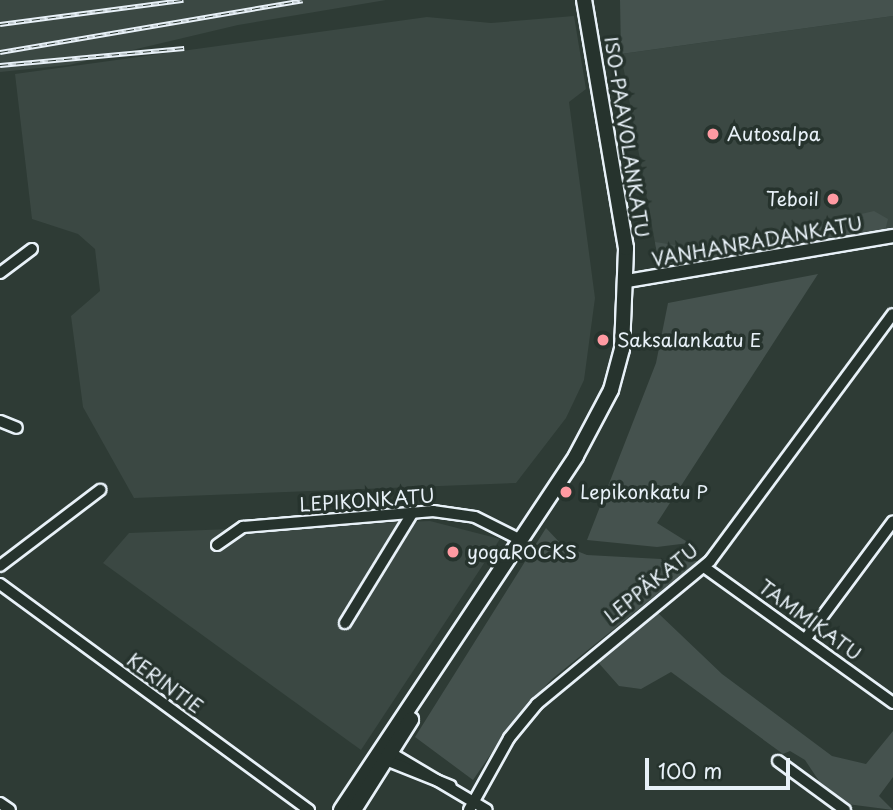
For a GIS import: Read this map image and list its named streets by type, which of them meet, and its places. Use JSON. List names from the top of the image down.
{
  "streets": {
    "main road": ["ISO-PAAVOLANKATU"],
    "street": [
      "VANHANRADANKATU",
      "LEPIKONKATU",
      "LEPPÄKATU",
      "TAMMIKATU",
      "KERINTIE"
    ]
  },
  "crossings": [
    ["ISO-PAAVOLANKATU", "VANHANRADANKATU"],
    ["ISO-PAAVOLANKATU", "LEPIKONKATU"],
    ["LEPPÄKATU", "TAMMIKATU"]
  ],
  "places": [
    "Autosalpa",
    "Teboil",
    "Saksalankatu E",
    "Lepikonkatu P",
    "yogaROCKS"
  ],
  "scale_bar": "100 m"
}
